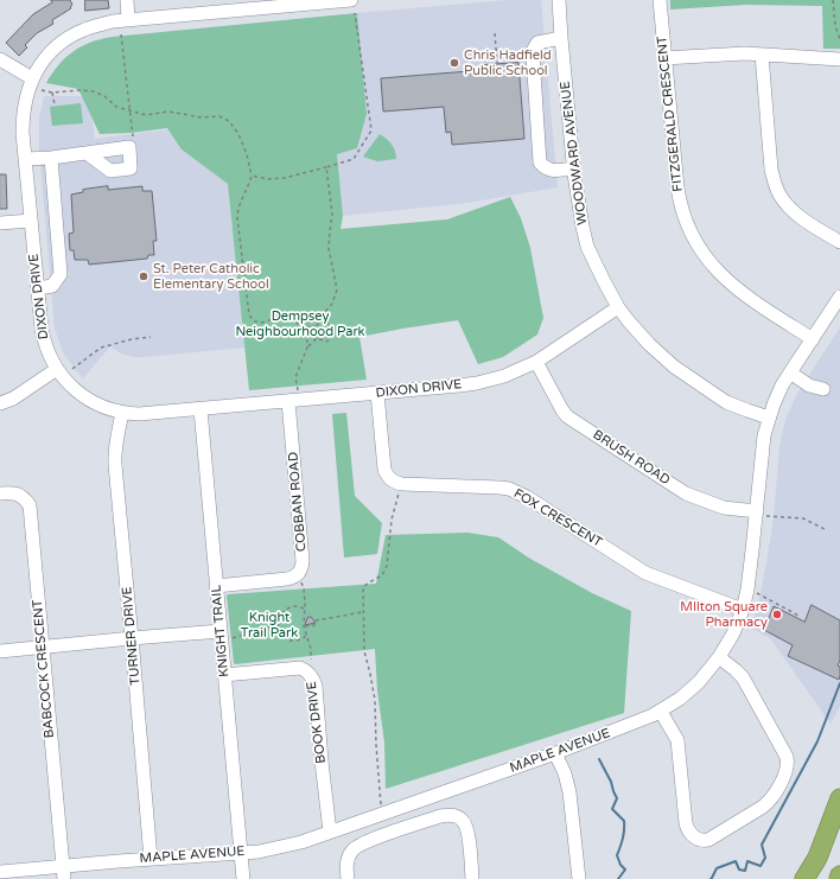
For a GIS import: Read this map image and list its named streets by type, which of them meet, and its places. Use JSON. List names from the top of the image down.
{
  "streets": {
    "street": [
      "FITZGERALD CRESCENT",
      "WOODWARD AVENUE",
      "DIXON DRIVE",
      "BRUSH ROAD",
      "COBBAN ROAD",
      "FOX CRESCENT",
      "KNIGHT TRAIL",
      "TURNER DRIVE",
      "BABCOCK CRESCENT",
      "BOOK DRIVE",
      "MAPLE AVENUE"
    ]
  },
  "crossings": [
    ["FITZGERALD CRESCENT", "MAPLE AVENUE"],
    ["WOODWARD AVENUE", "DIXON DRIVE"],
    ["WOODWARD AVENUE", "MAPLE AVENUE"],
    ["DIXON DRIVE", "BRUSH ROAD"],
    ["DIXON DRIVE", "COBBAN ROAD"],
    ["DIXON DRIVE", "FOX CRESCENT"],
    ["DIXON DRIVE", "KNIGHT TRAIL"],
    ["DIXON DRIVE", "TURNER DRIVE"],
    ["BRUSH ROAD", "MAPLE AVENUE"],
    ["COBBAN ROAD", "KNIGHT TRAIL"],
    ["FOX CRESCENT", "MAPLE AVENUE"],
    ["KNIGHT TRAIL", "BOOK DRIVE"],
    ["KNIGHT TRAIL", "MAPLE AVENUE"],
    ["TURNER DRIVE", "MAPLE AVENUE"],
    ["BABCOCK CRESCENT", "MAPLE AVENUE"],
    ["BOOK DRIVE", "MAPLE AVENUE"]
  ],
  "parks": ["Dempsey Neighbourhood Park", "Knight Trail Park"],
  "places": ["Chris Hadfield Public School", "St. Peter Catholic Elementary School", "MIlton Square Pharmacy"]
}
